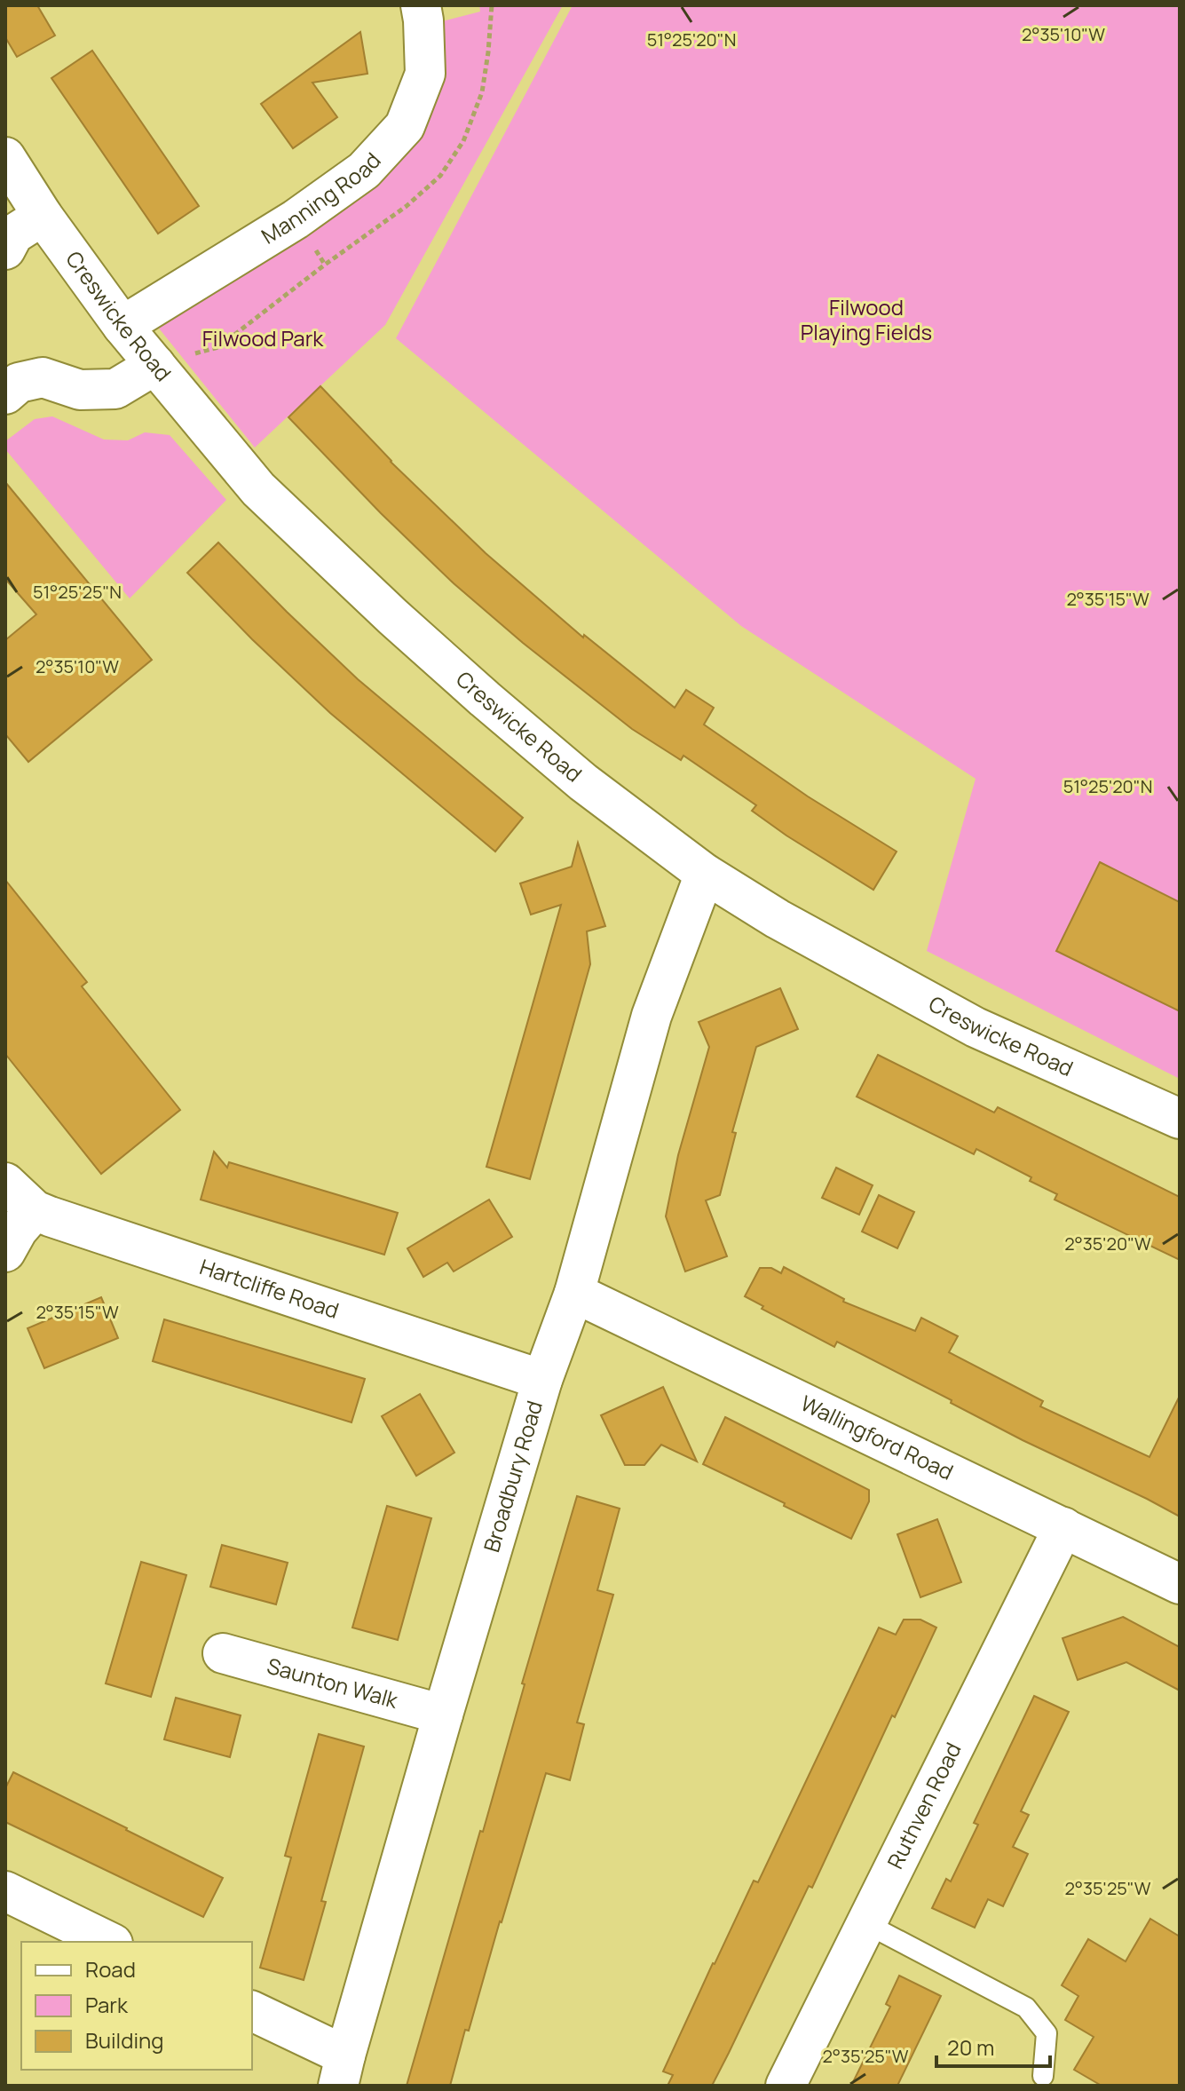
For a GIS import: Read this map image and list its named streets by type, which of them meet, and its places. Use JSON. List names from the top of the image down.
{
  "streets": {
    "street": [
      "Manning Road",
      "Creswicke Road",
      "Hartcliffe Road",
      "Wallingford Road",
      "Broadbury Road",
      "Saunton Walk",
      "Ruthven Road"
    ]
  },
  "crossings": [
    ["Manning Road", "Creswicke Road"],
    ["Creswicke Road", "Broadbury Road"],
    ["Hartcliffe Road", "Broadbury Road"],
    ["Wallingford Road", "Broadbury Road"],
    ["Wallingford Road", "Ruthven Road"],
    ["Broadbury Road", "Saunton Walk"]
  ],
  "parks": ["Filwood Playing Fields", "Filwood Park"],
  "legend": ["Road", "Park", "Building"],
  "scale_bar": "20 m",
  "coordinates": [
    "2°35'10\"W",
    "51°25'20\"N",
    "51°25'25\"N",
    "2°35'15\"W",
    "2°35'20\"W",
    "2°35'25\"W"
  ]
}
